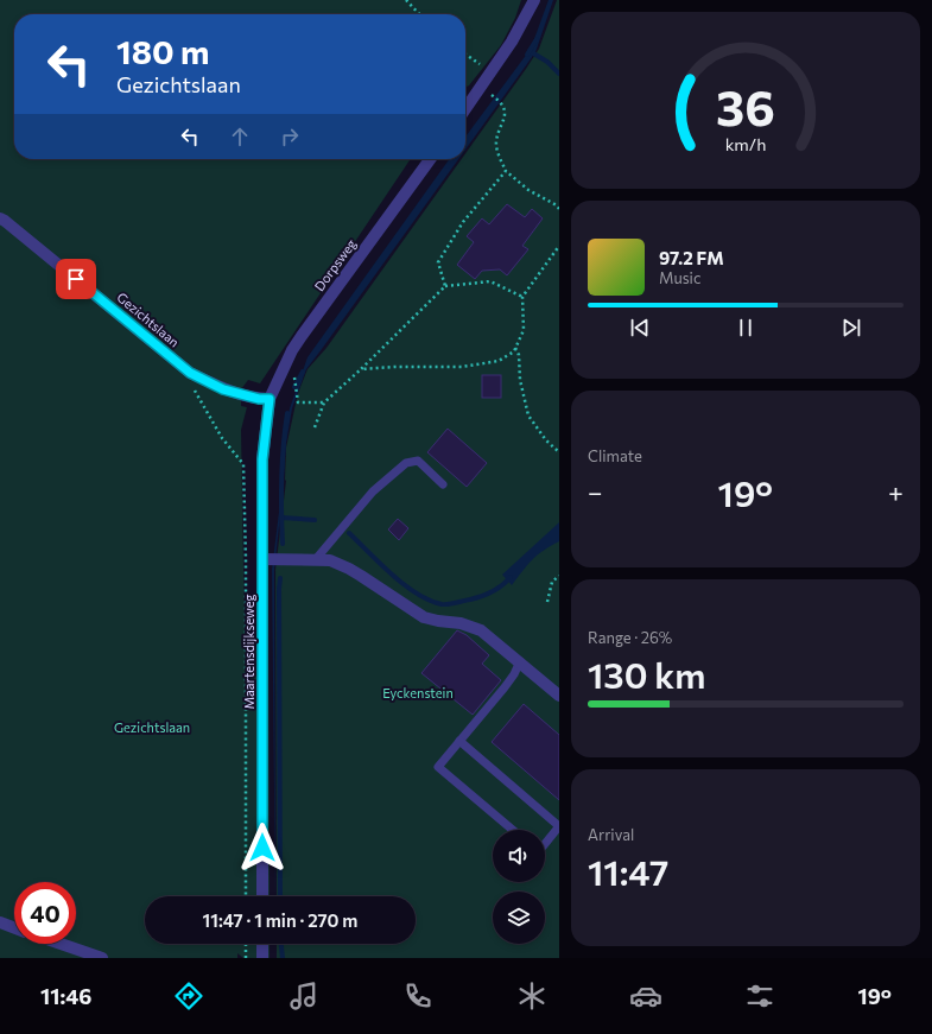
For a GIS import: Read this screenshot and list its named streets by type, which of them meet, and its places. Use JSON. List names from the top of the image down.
{
  "streets": {
    "street": ["Dorpsweg", "Gezichtslaan", "Maartensdijkseweg"]
  },
  "crossings": [
    ["Dorpsweg", "Gezichtslaan"],
    ["Dorpsweg", "Maartensdijkseweg"],
    ["Gezichtslaan", "Maartensdijkseweg"]
  ],
  "parks": ["Eyckenstein", "Gezichtslaan"],
  "page": {
    "turn": ["180 m", "Gezichtslaan"],
    "song": ["97.2 FM", "Music"],
    "tile": [
      "Climate",
      ["Range · 26%", "130 km"],
      ["Arrival", "11:47"]
    ],
    "heat": ["−", "19°", "+"],
    "limit": "40",
    "trip": "11:47 · 1 min · 270 m",
    "tabs": ["11:46", "19°"],
    "gauge": ["36", "km/h"]
  }
}
